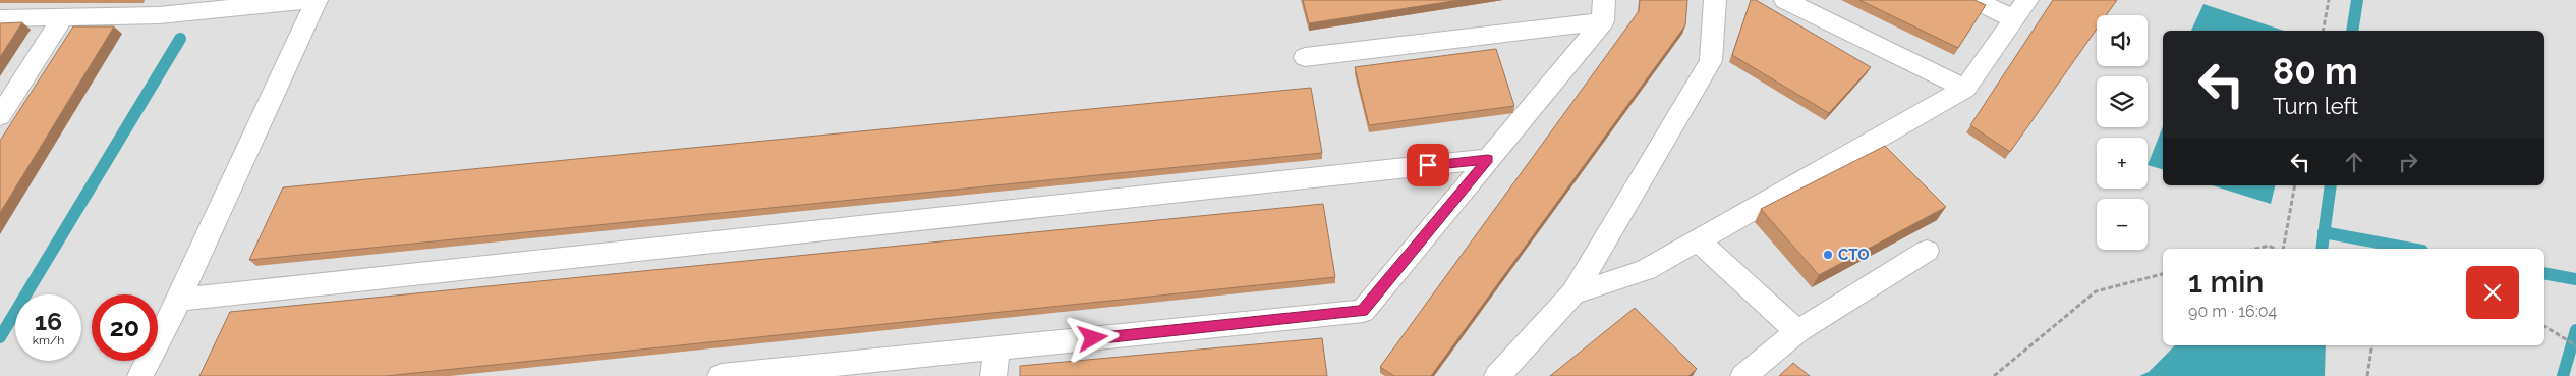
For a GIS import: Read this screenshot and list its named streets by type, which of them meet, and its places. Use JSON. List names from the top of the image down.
{
  "places": ["СТО"],
  "page": {
    "map_buttons": ["+", "−"],
    "turn": ["80 m", "Turn left"],
    "heading": ["1 min", "90 m · 16:04"],
    "speed": "16 km/h",
    "limit": "20"
  }
}
